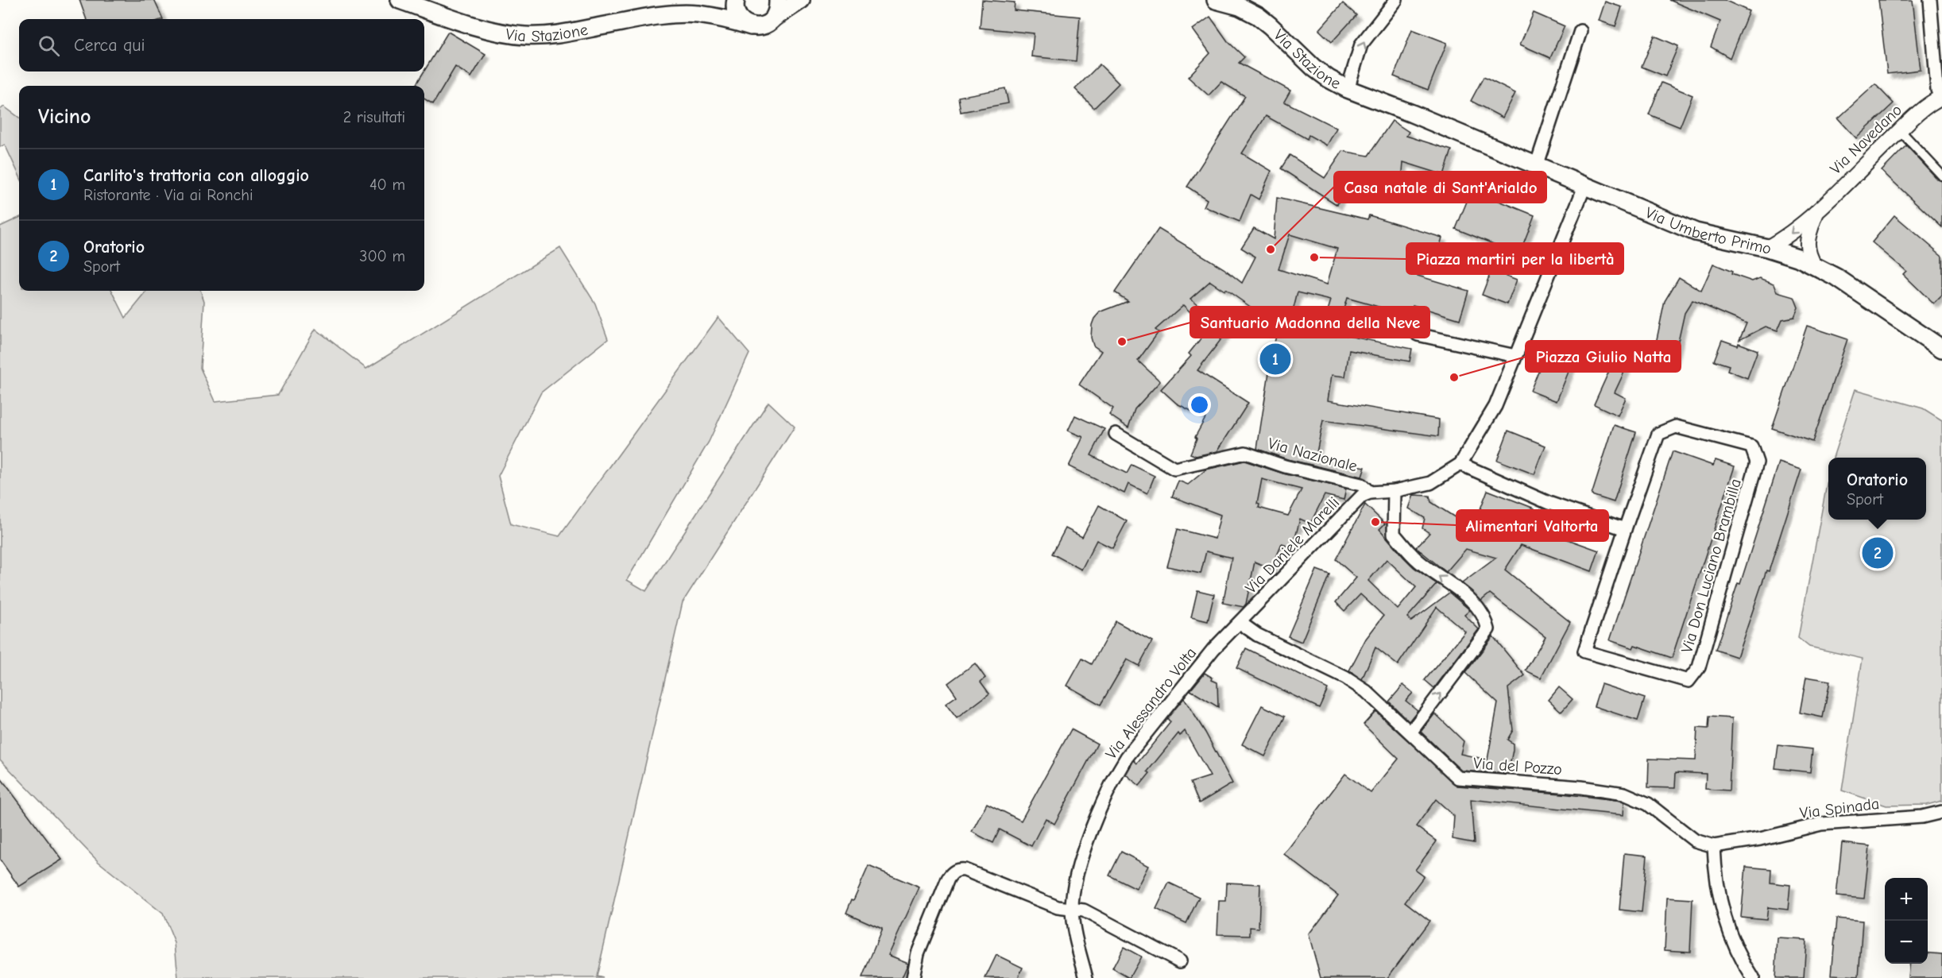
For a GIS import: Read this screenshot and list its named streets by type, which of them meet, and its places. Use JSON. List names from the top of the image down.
{
  "streets": {
    "main road": ["Via Stazione", "Via Umberto Primo"],
    "street": [
      "Via Navedano",
      "Via Nazionale",
      "Via Daniele Marelli",
      "Via Don Luciano Brambilla",
      "Via Alessandro Volta",
      "Via del Pozzo",
      "Via Spinada"
    ]
  },
  "crossings": [
    ["Via Stazione", "Via Umberto Primo"],
    ["Via Navedano", "Via Umberto Primo"],
    ["Via Nazionale", "Via Daniele Marelli"],
    ["Via Daniele Marelli", "Via Alessandro Volta"],
    ["Via Daniele Marelli", "Via del Pozzo"],
    ["Via Alessandro Volta", "Via del Pozzo"],
    ["Via del Pozzo", "Via Spinada"]
  ],
  "places": [
    "Casa natale di Sant'Arialdo",
    "Piazza martiri per la libertà",
    "Santuario Madonna della Neve",
    "Piazza Giulio Natta",
    "Alimentari Valtorta"
  ],
  "page": {
    "search": "Cerca qui",
    "heading": ["Vicino", "2 risultati"],
    "list": [
      {
        "mark": "1",
        "name": "Carlito's trattoria con alloggio",
        "note": "Ristorante · Via ai Ronchi",
        "value": "40 m"
      },
      {
        "mark": "2",
        "name": "Oratorio",
        "note": "Sport",
        "value": "300 m"
      }
    ],
    "pins": ["1", "2"],
    "popup": ["Oratorio", "Sport"],
    "map_buttons": ["+", "−"]
  }
}
